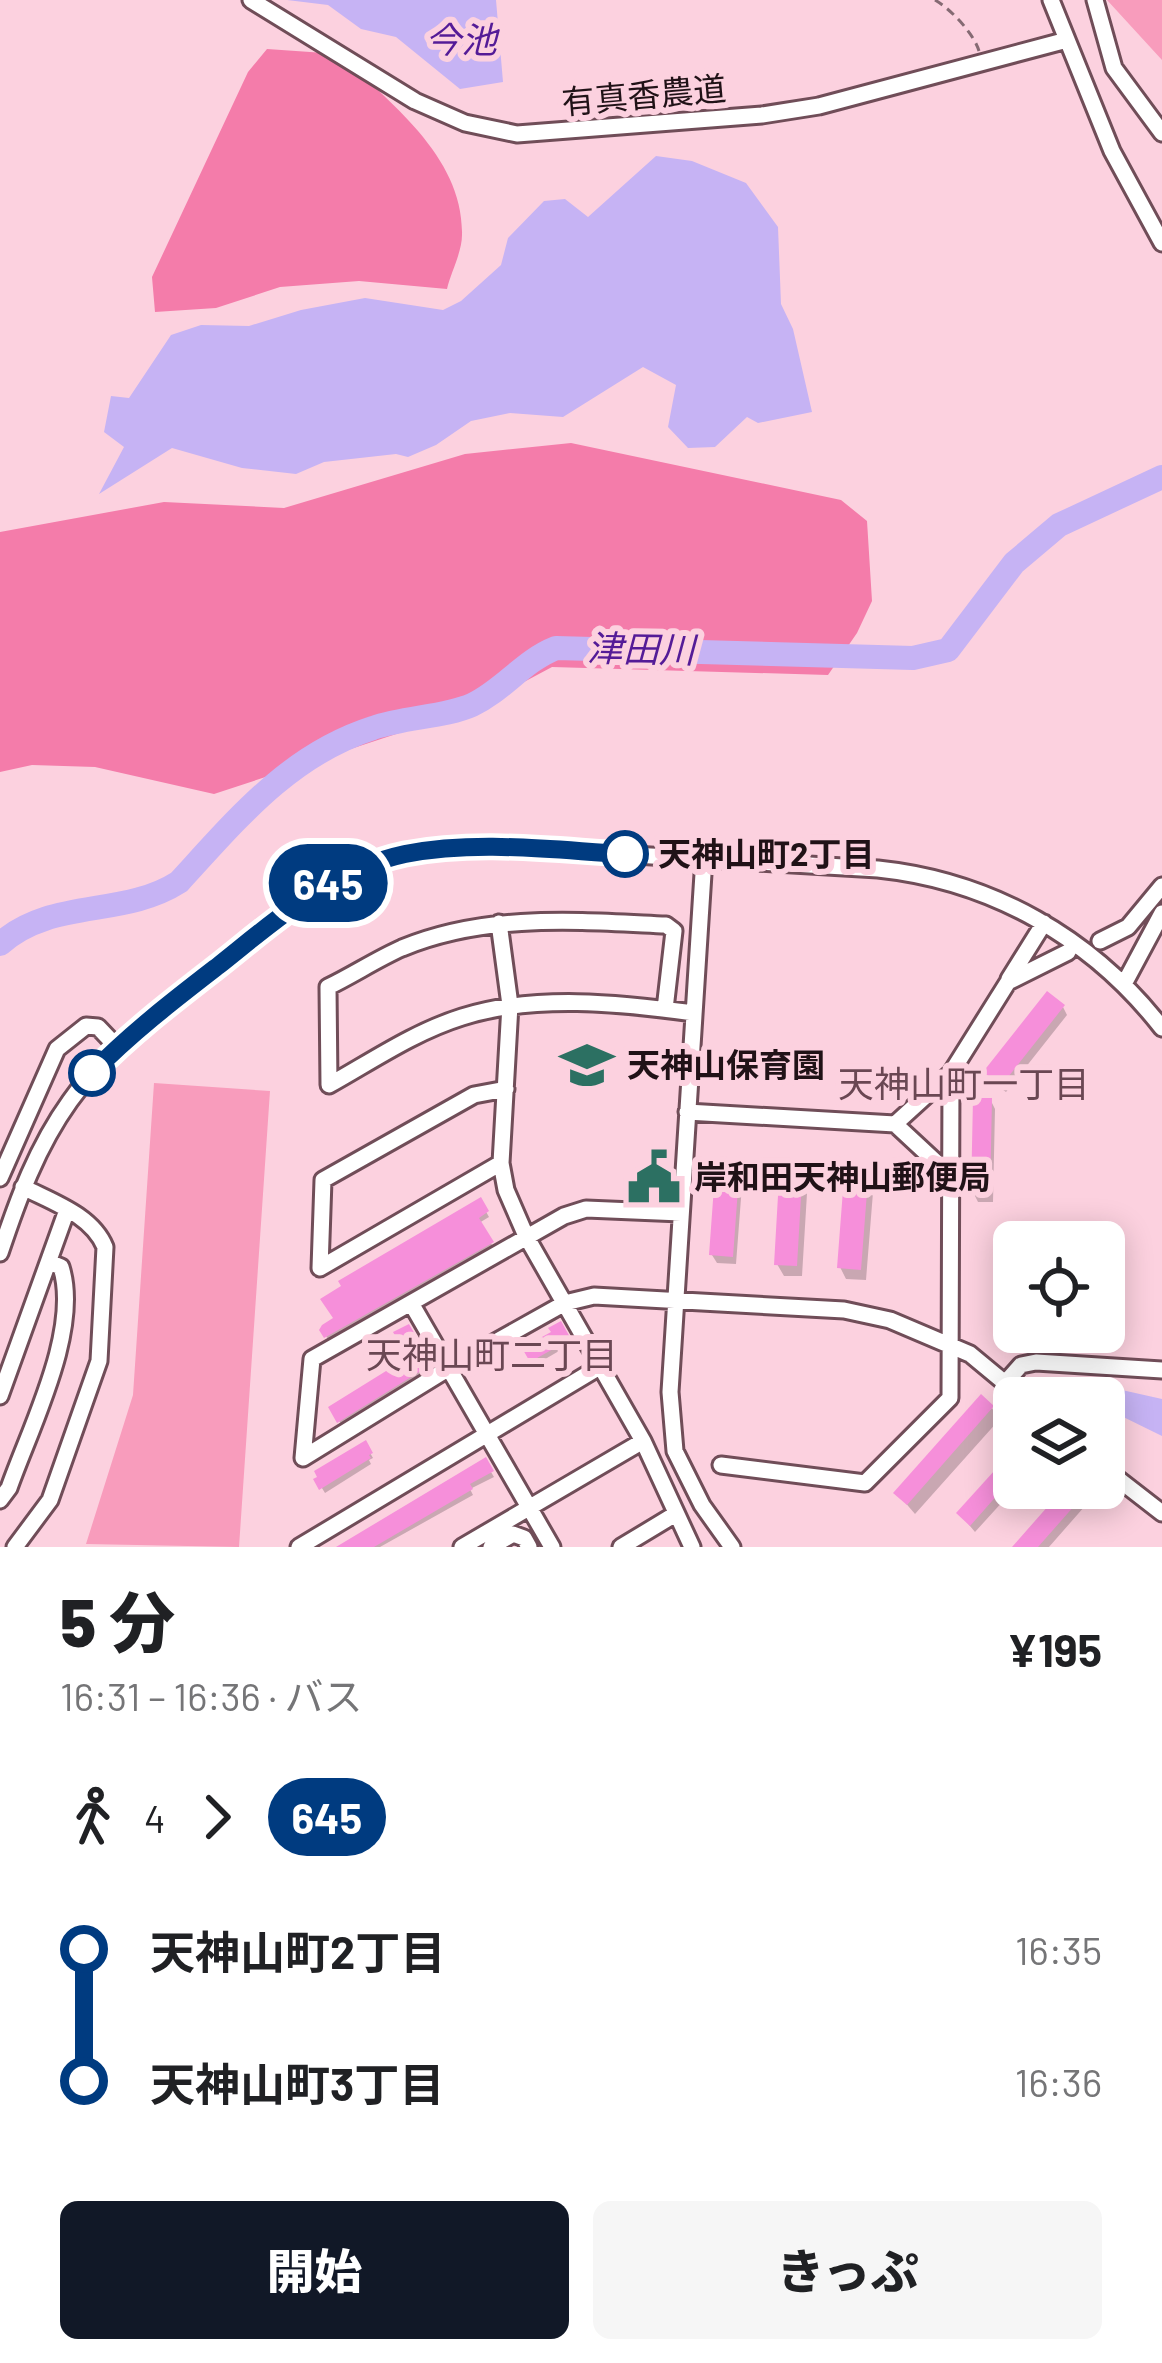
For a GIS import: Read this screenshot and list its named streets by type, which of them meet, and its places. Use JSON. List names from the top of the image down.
{
  "streets": {
    "street": ["有真香農道"]
  },
  "districts": ["天神山町一丁目", "天神山町二丁目"],
  "water": ["今池", "津田川"],
  "places": {
    "other": ["天神山町2丁目"],
    "school or university": ["天神山保育園"],
    "public building": ["岸和田天神山郵便局"]
  },
  "lines": ["bus line 645"],
  "page": {
    "on_map": "645",
    "heading": ["5 分", "16:31 – 16:36 · バス", "¥195"],
    "legs": ["4", "645"],
    "list": [
      {
        "name": "天神山町2丁目",
        "value": "16:35"
      },
      {
        "name": "天神山町3丁目",
        "value": "16:36"
      }
    ],
    "buttons": ["開始", "きっぷ"]
  }
}
